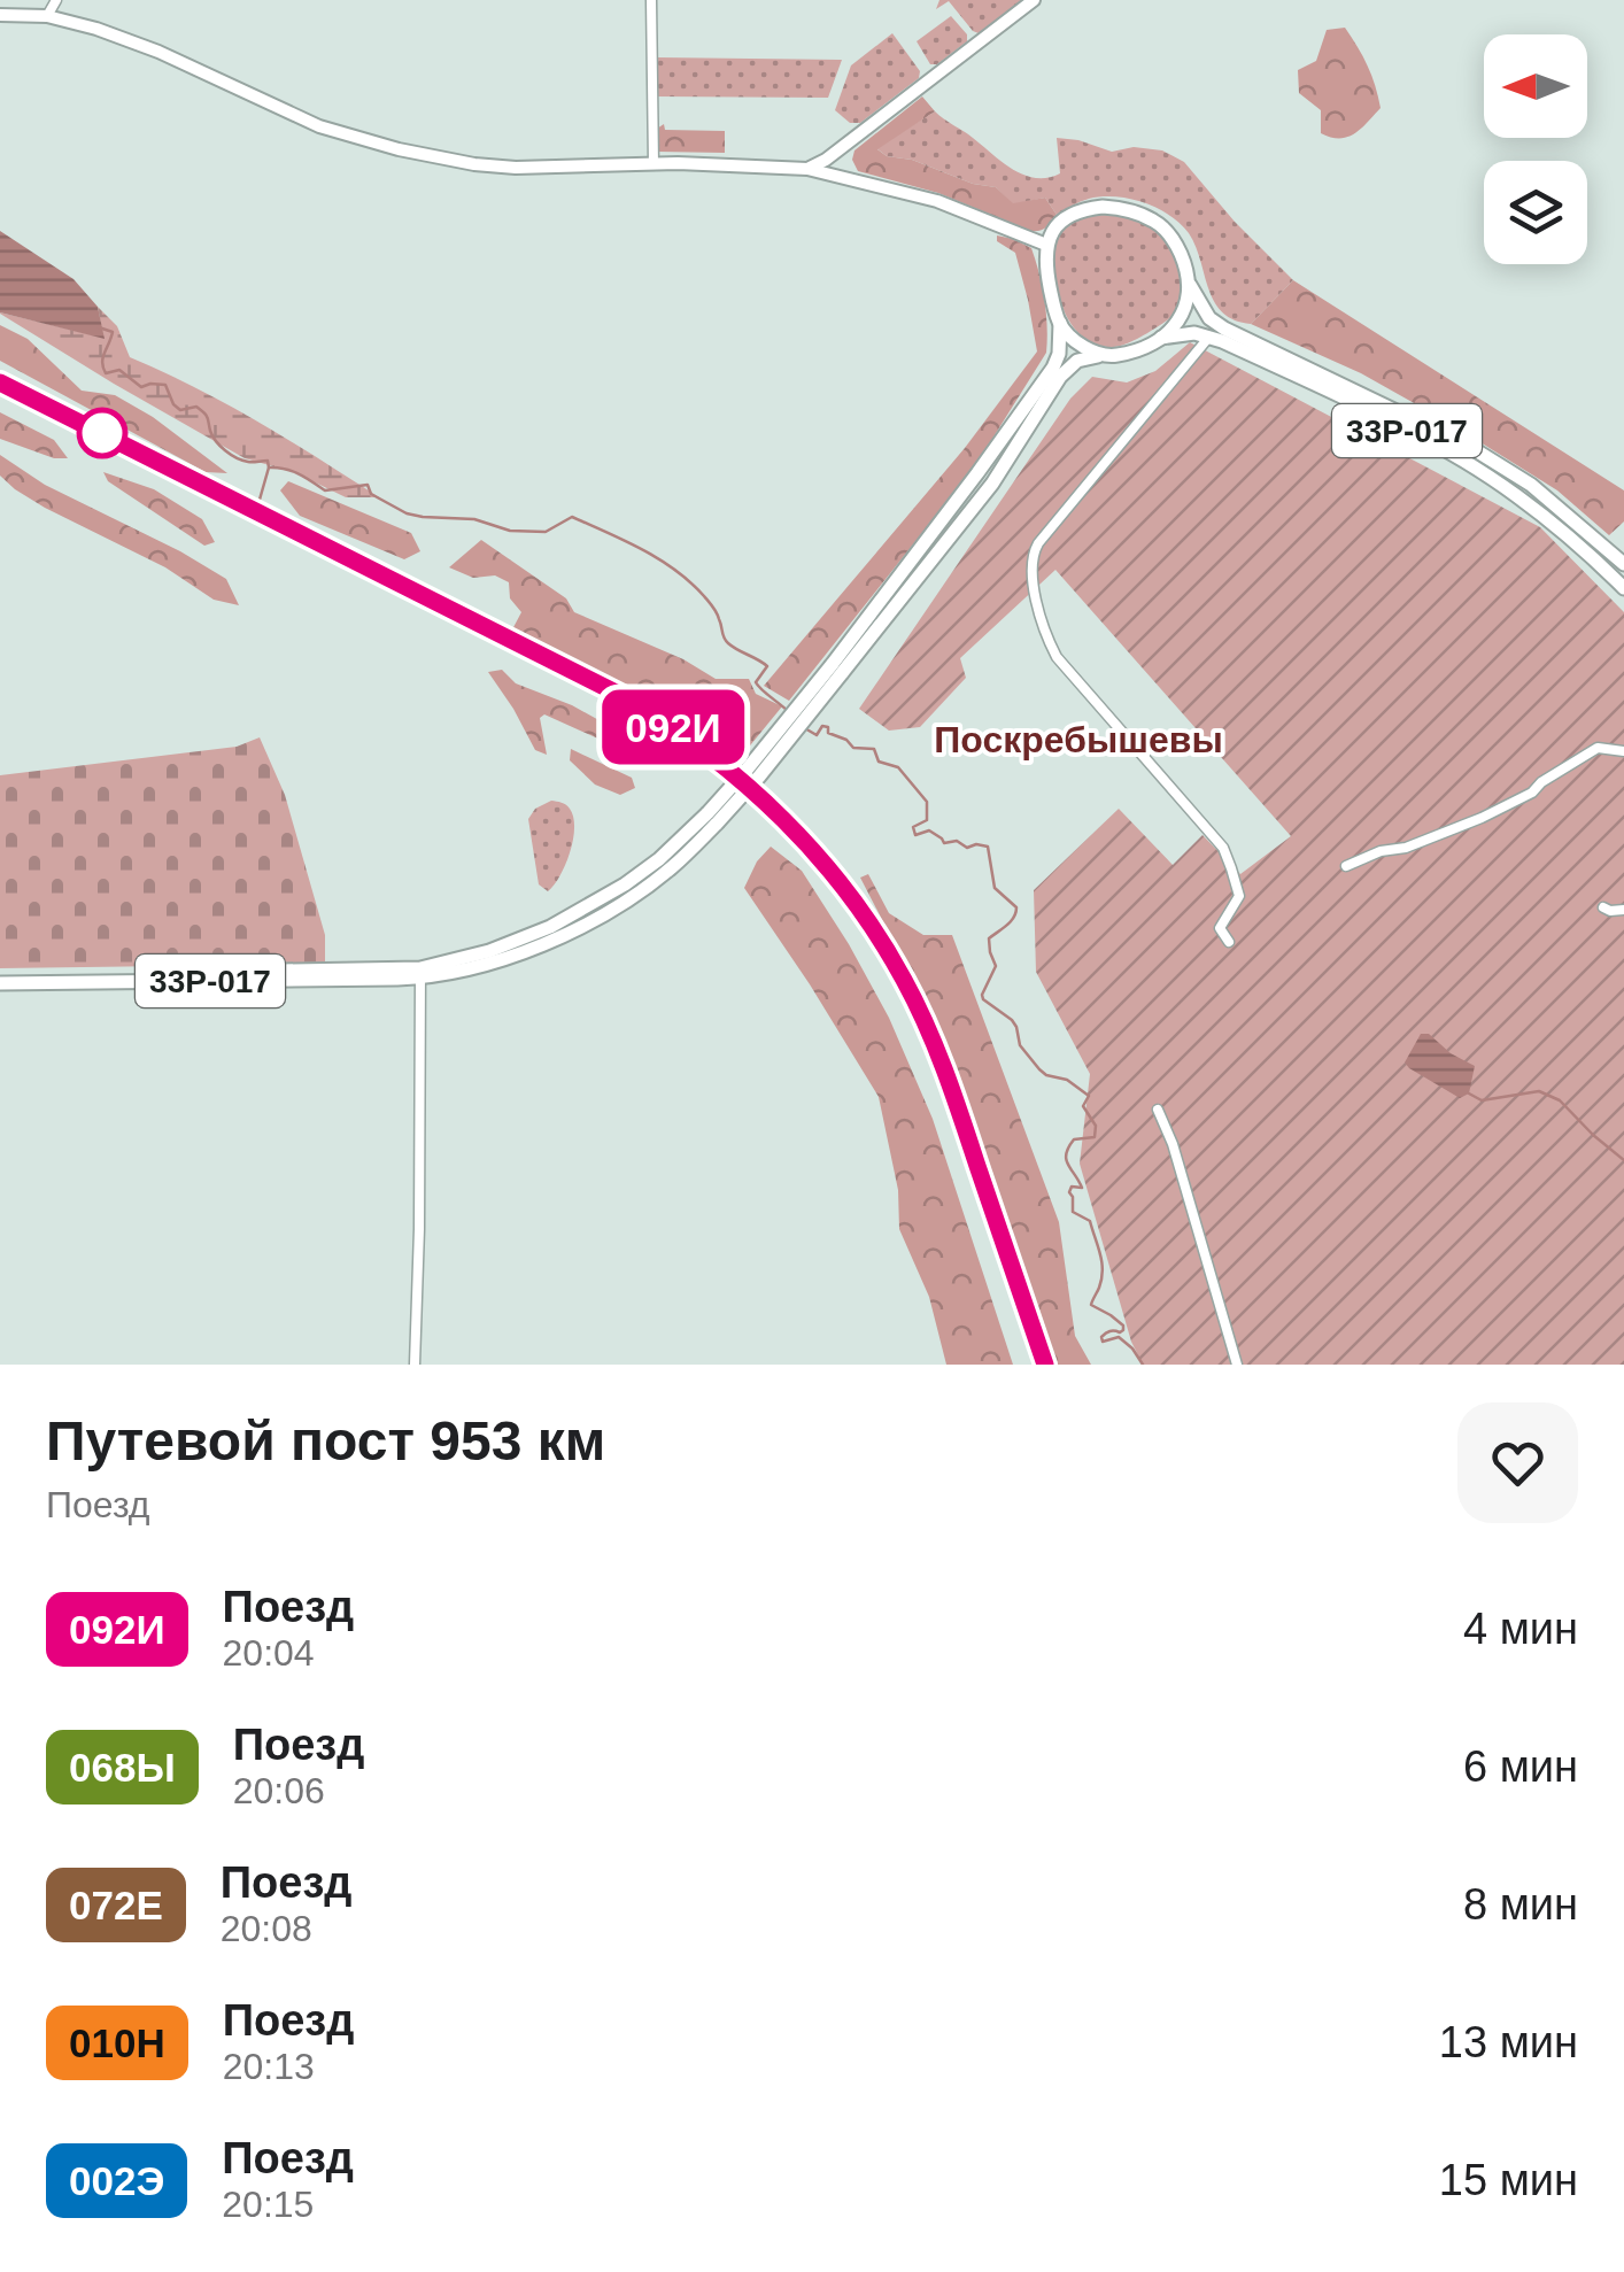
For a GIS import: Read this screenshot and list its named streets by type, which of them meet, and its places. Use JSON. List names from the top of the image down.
{
  "streets": {
    "highway": ["33Р-017"]
  },
  "districts": ["Поскребышевы"],
  "north": "left",
  "page": {
    "on_map": "092И",
    "heading": ["Путевой пост 953 км", "Поезд"],
    "list": [
      {
        "mark": "092И",
        "name": "Поезд",
        "note": "20:04",
        "value": "4 мин"
      },
      {
        "mark": "068Ы",
        "name": "Поезд",
        "note": "20:06",
        "value": "6 мин"
      },
      {
        "mark": "072Е",
        "name": "Поезд",
        "note": "20:08",
        "value": "8 мин"
      },
      {
        "mark": "010Н",
        "name": "Поезд",
        "note": "20:13",
        "value": "13 мин"
      },
      {
        "mark": "002Э",
        "name": "Поезд",
        "note": "20:15",
        "value": "15 мин"
      }
    ]
  }
}
